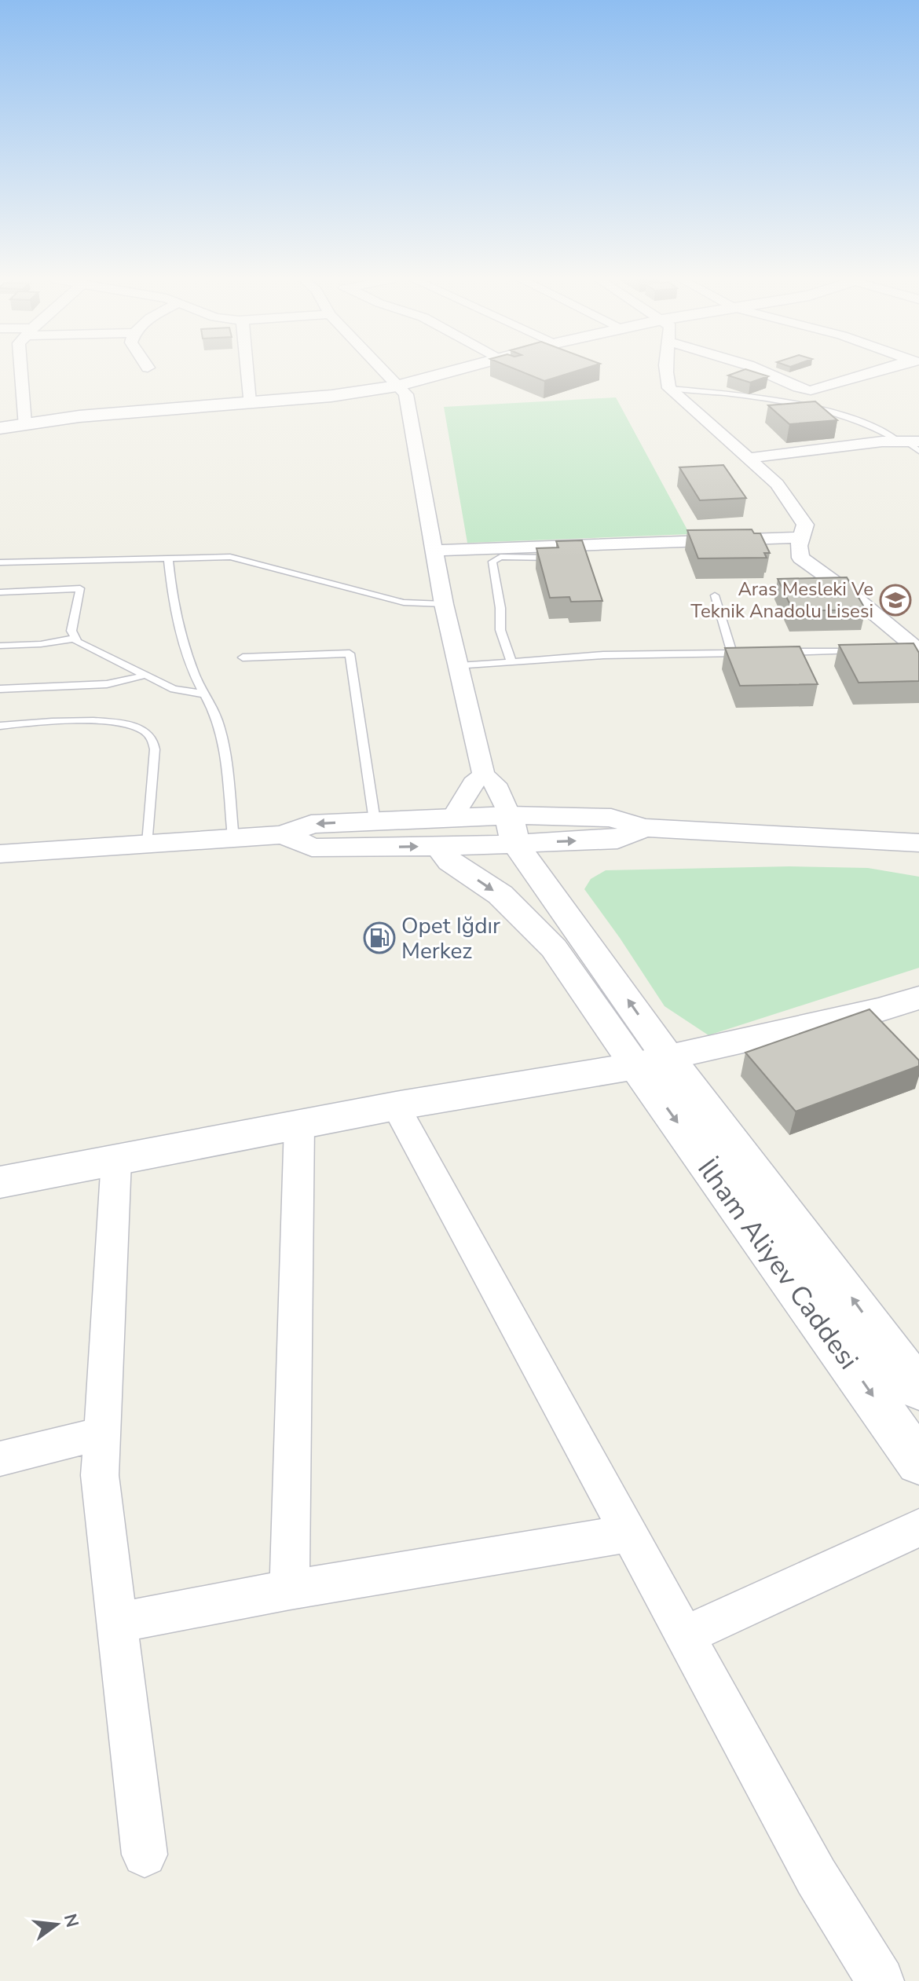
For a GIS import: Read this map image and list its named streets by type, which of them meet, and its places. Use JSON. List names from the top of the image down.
{
  "streets": {
    "main road": ["İlham Aliyev Caddesi"]
  },
  "places": {
    "school or university": ["Aras Mesleki Ve Teknik Anadolu Lisesi"],
    "fuel station": ["Opet Iğdır Merkez"]
  },
  "north": "right"
}
